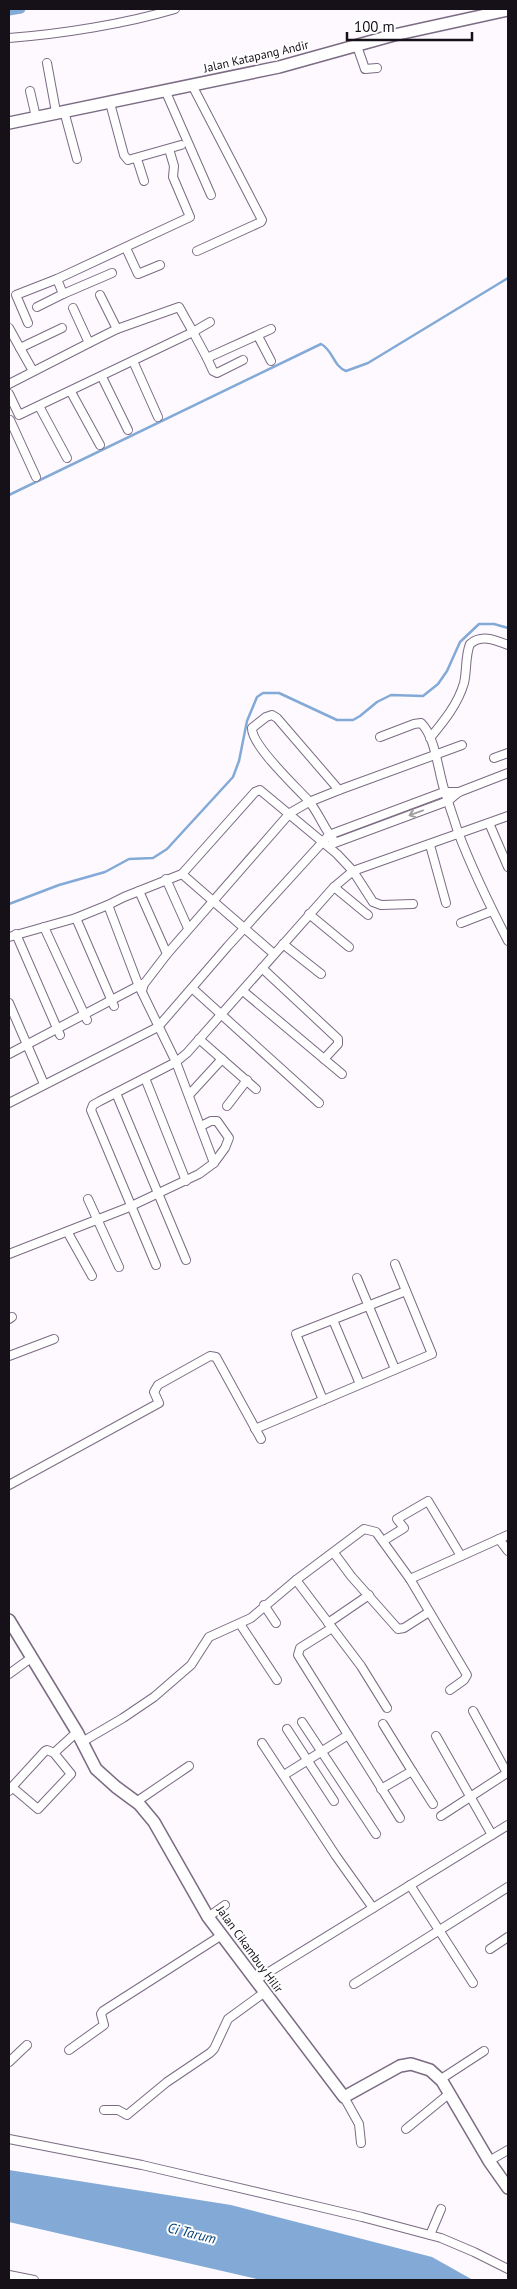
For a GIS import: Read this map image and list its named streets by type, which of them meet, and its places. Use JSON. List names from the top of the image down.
{
  "streets": {
    "street": ["Jalan Katapang Andir", "Jalan Cikambuy Hilir"]
  },
  "water": ["Ci Tarum"],
  "scale_bar": "100 m"
}
